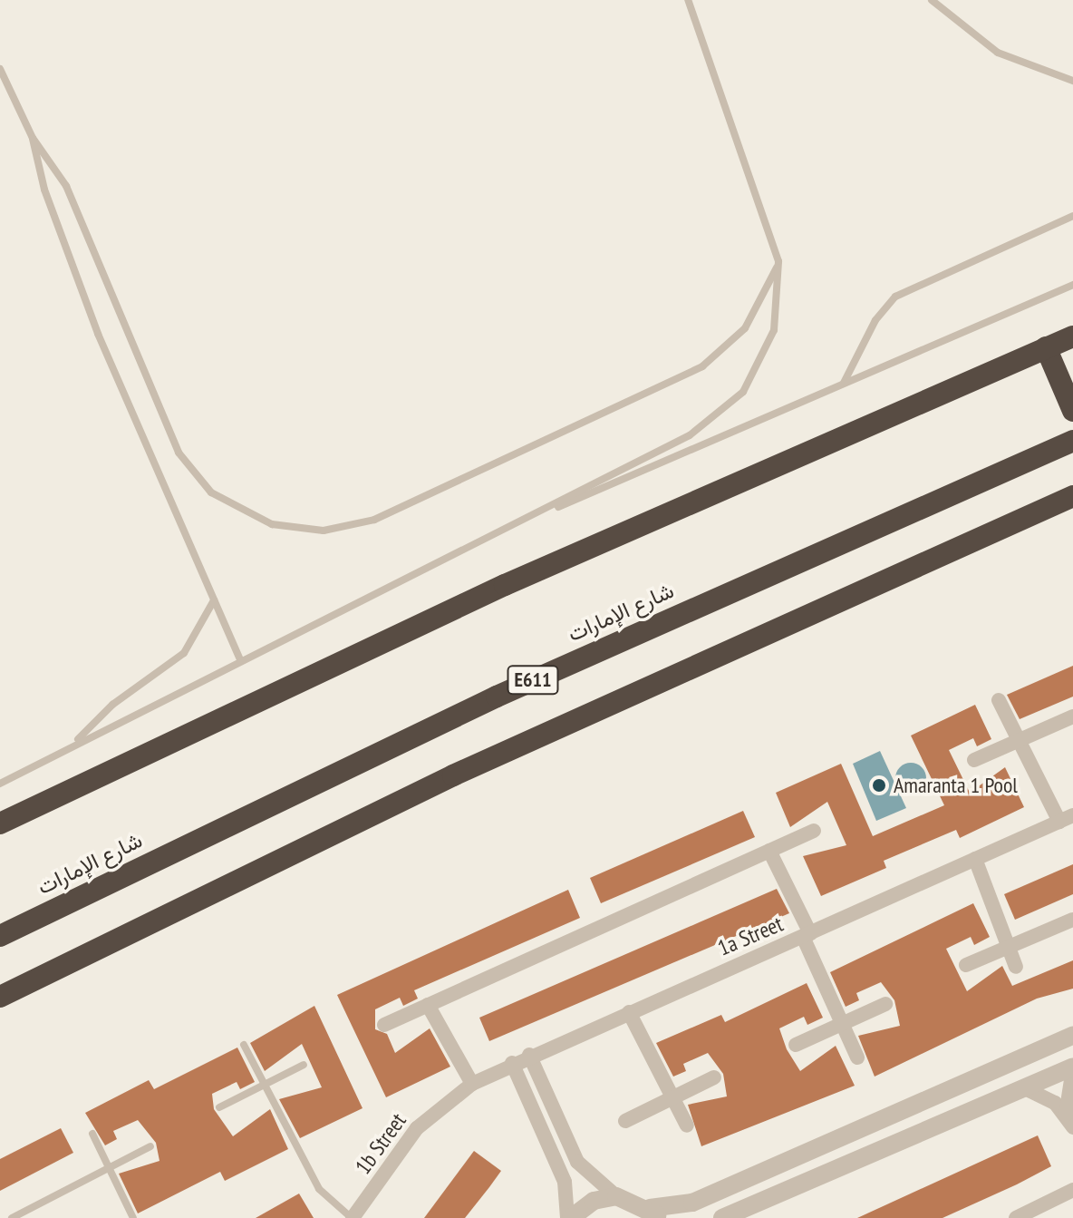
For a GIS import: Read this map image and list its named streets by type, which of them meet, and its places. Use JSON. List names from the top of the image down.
{
  "streets": {
    "highway": ["شارع الإمارات", "E611"],
    "street": ["1a Street", "1b Street"]
  },
  "crossings": [
    ["1a Street", "1b Street"]
  ],
  "places": ["Amaranta 1 Pool"]
}
